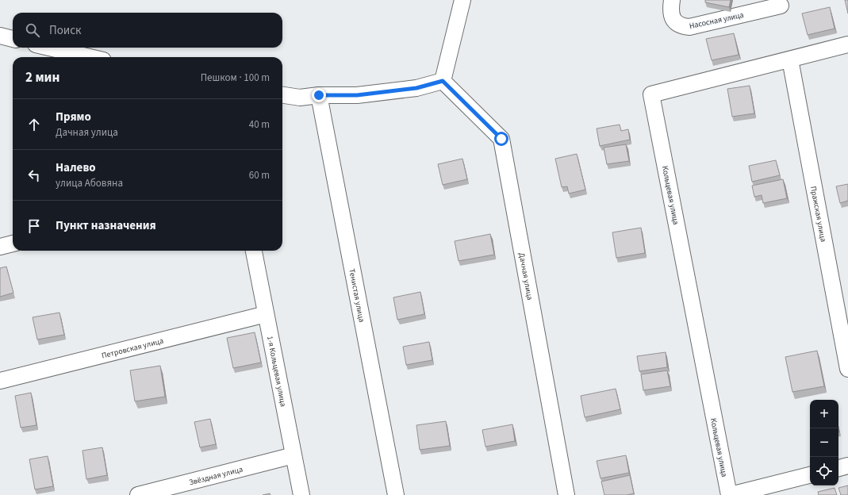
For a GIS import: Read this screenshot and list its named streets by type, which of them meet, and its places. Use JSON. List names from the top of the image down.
{
  "streets": {
    "street": [
      "Насосная улица",
      "Кольцевая улица",
      "Пражская улица",
      "Дачная улица",
      "Тенистая улица",
      "Петровская улица",
      "1-я Кольцевая улица",
      "Звёздная улица"
    ]
  },
  "crossings": [
    ["Кольцевая улица", "Пражская улица"],
    ["Петровская улица", "1-я Кольцевая улица"],
    ["1-я Кольцевая улица", "Звёздная улица"]
  ],
  "page": {
    "search": "Поиск",
    "heading": ["2 мин", "Пешком · 100 m"],
    "list": [
      ["Прямо", "Дачная улица", "40 m"],
      ["Налево", "улица Абовяна", "60 m"],
      "Пункт назначения"
    ],
    "map_buttons": ["+", "−"]
  }
}
